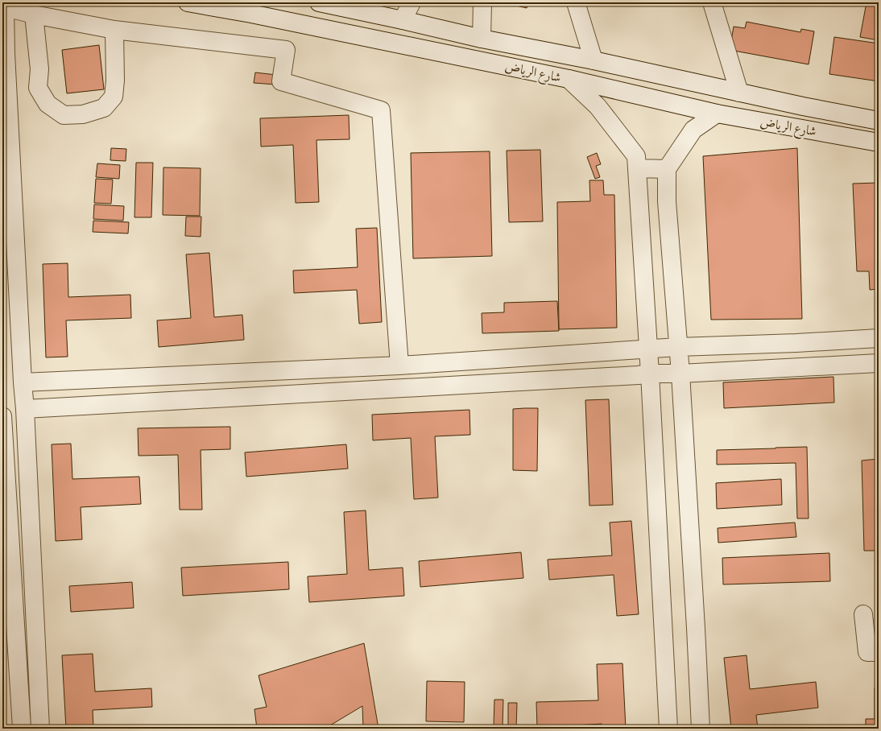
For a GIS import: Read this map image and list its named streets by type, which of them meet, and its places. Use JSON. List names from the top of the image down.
{
  "streets": {
    "street": ["شارع الرياض"]
  }
}
